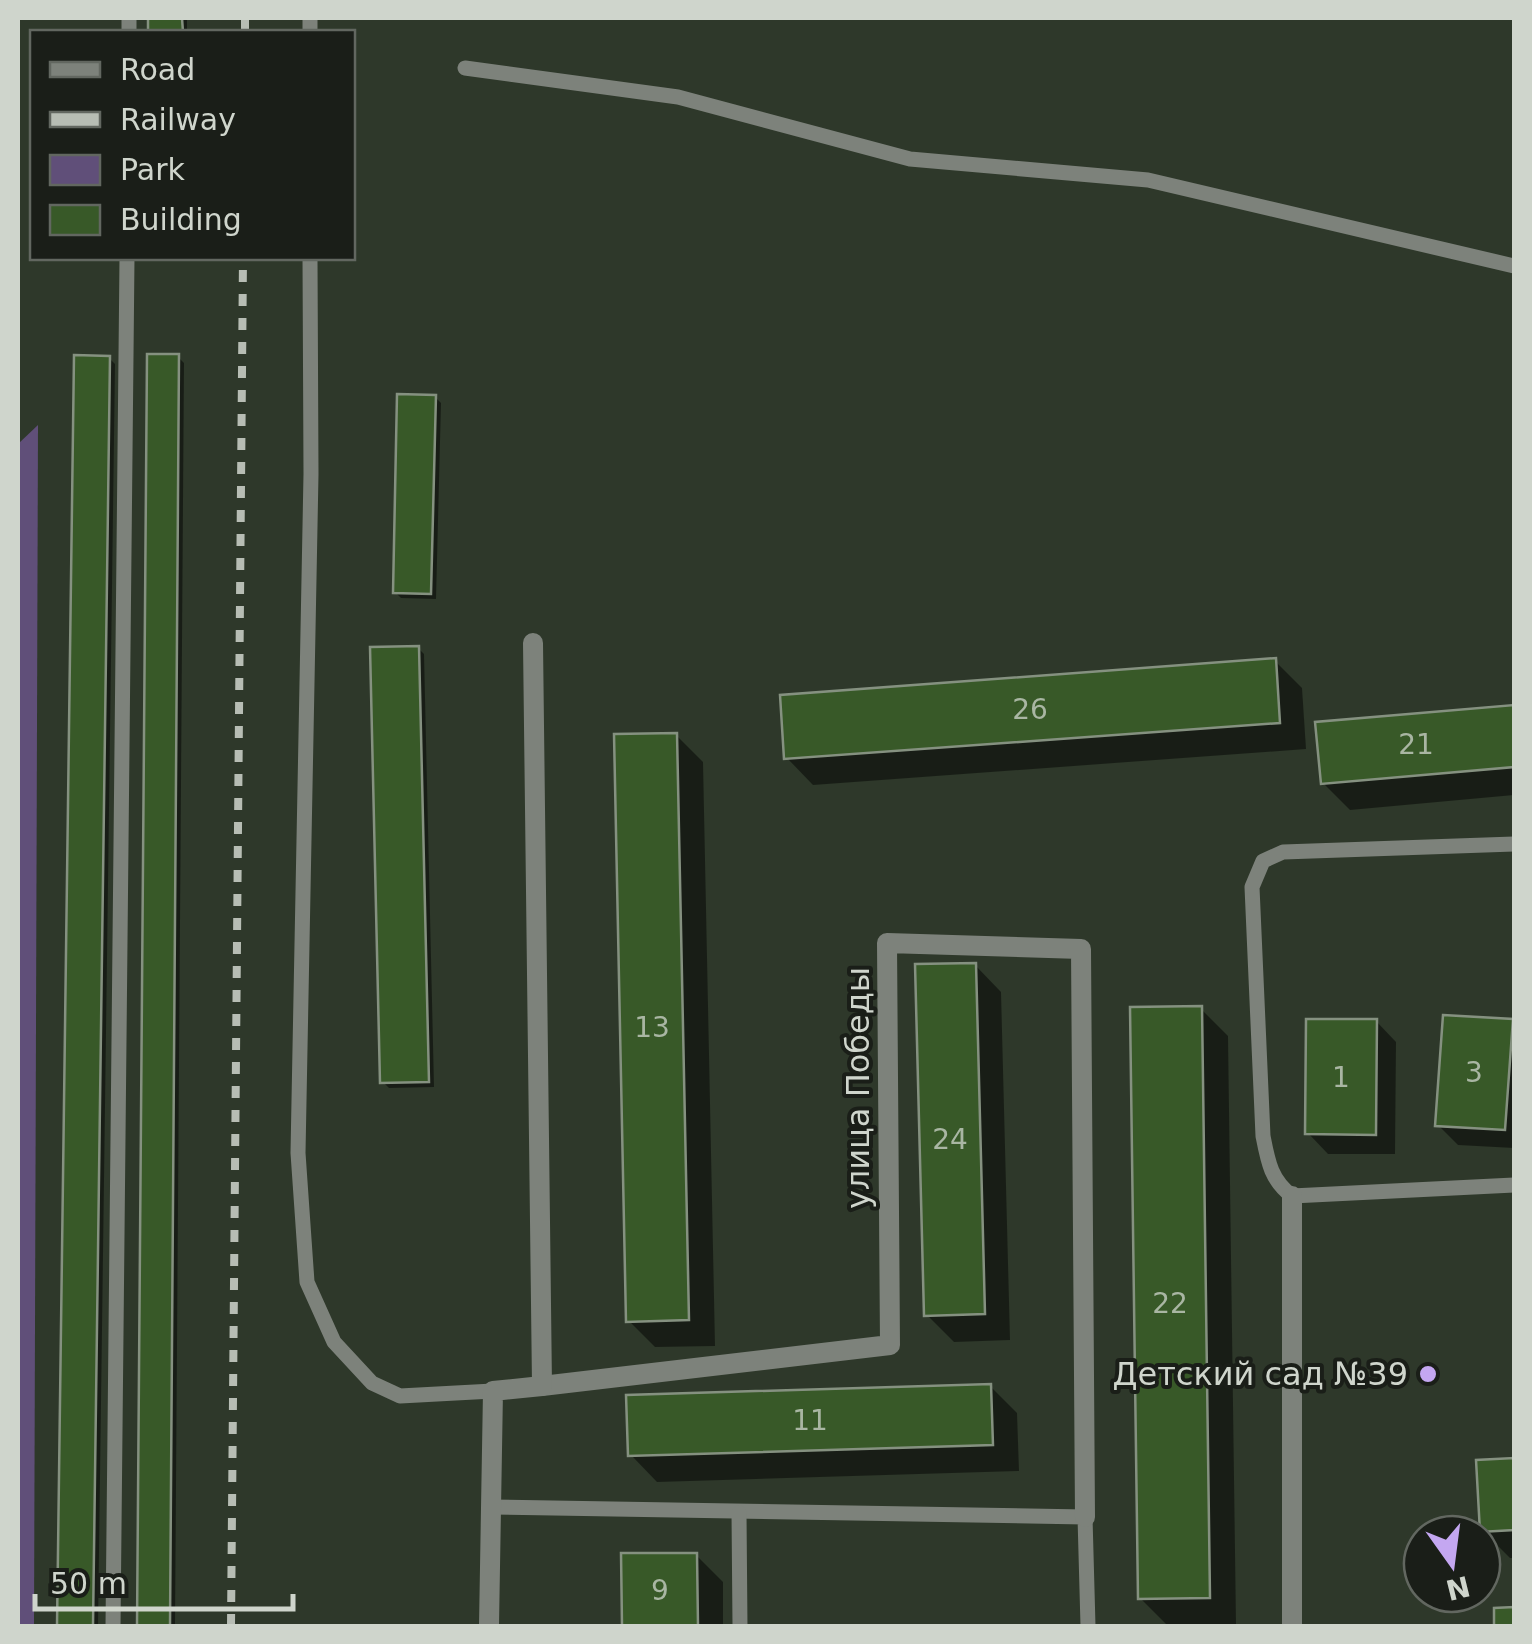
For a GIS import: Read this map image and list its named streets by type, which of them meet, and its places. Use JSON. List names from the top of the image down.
{
  "streets": {
    "street": ["улица Победы"]
  },
  "places": ["Детский сад №39"],
  "house_numbers": [
    "26",
    "21",
    "13",
    "3",
    "1",
    "24",
    "22",
    "11",
    "9"
  ],
  "legend": [
    "Road",
    "Railway",
    "Park",
    "Building"
  ],
  "scale_bar": "50 m",
  "north": "bottom"
}
